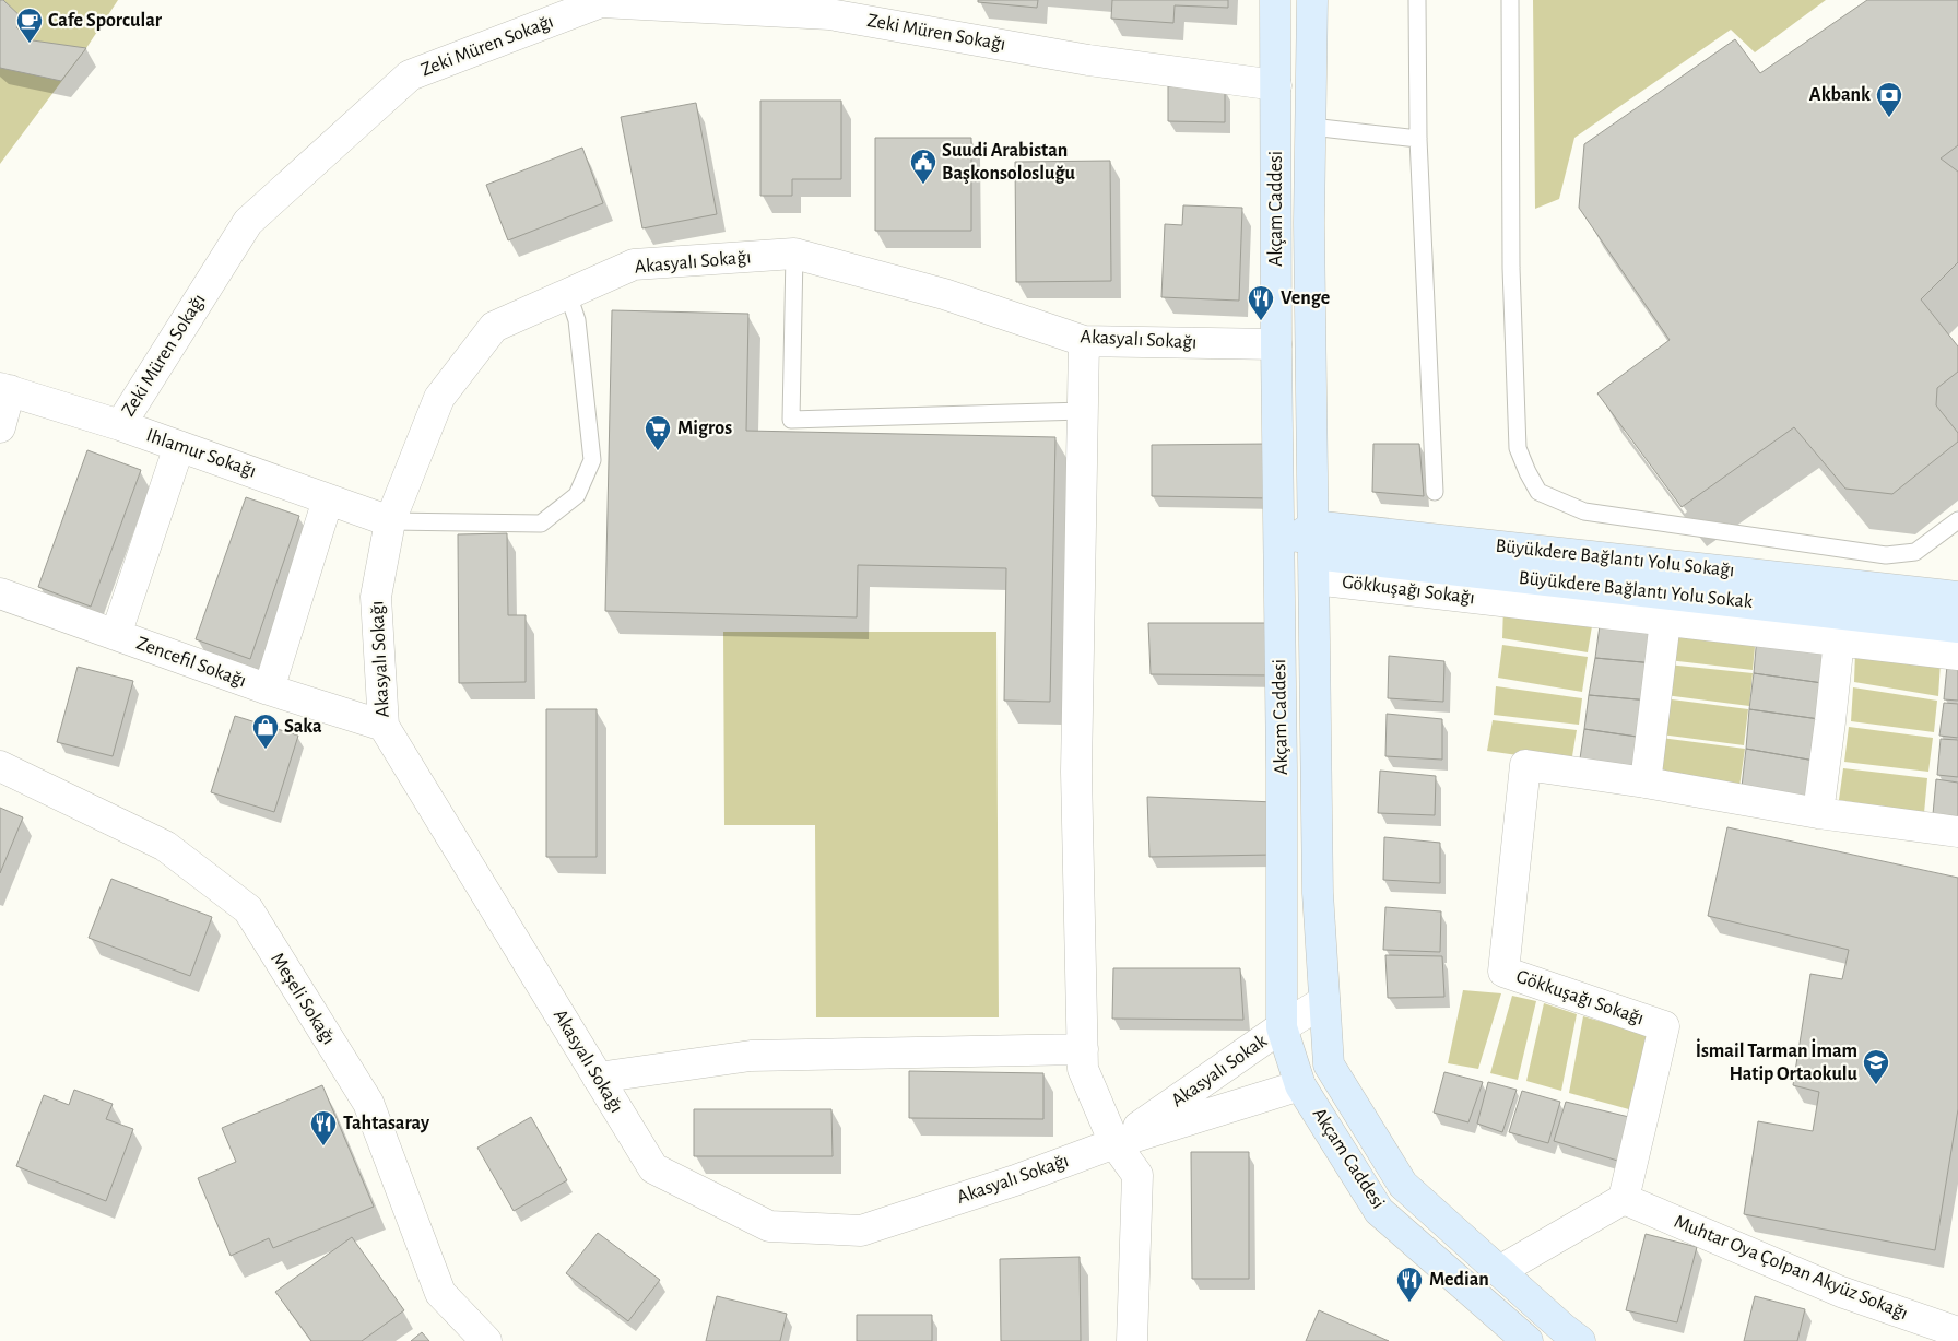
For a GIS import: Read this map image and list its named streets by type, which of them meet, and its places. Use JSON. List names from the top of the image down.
{
  "streets": {
    "main road": ["Akçam Caddesi", "Büyükdere Bağlantı Yolu Sokağı", "Büyükdere Bağlantı Yolu Sokak"],
    "street": [
      "Zeki Müren Sokağı",
      "Akasyalı Sokağı",
      "Ihlamur Sokağı",
      "Gökkuşağı Sokağı",
      "Zencefil Sokağı",
      "Meşeli Sokağı",
      "Akasyalı Sokak",
      "Muhtar Oya Çolpan Akyüz Sokağı"
    ]
  },
  "crossings": [
    ["Zeki Müren Sokağı", "Akçam Caddesi"],
    ["Zeki Müren Sokağı", "Ihlamur Sokağı"],
    ["Akçam Caddesi", "Akasyalı Sokağı"],
    ["Akçam Caddesi", "Büyükdere Bağlantı Yolu Sokağı"],
    ["Akçam Caddesi", "Gökkuşağı Sokağı"],
    ["Akçam Caddesi", "Büyükdere Bağlantı Yolu Sokak"],
    ["Akçam Caddesi", "Akasyalı Sokak"],
    ["Akasyalı Sokağı", "Ihlamur Sokağı"],
    ["Akasyalı Sokağı", "Zencefil Sokağı"],
    ["Akasyalı Sokağı", "Akasyalı Sokak"],
    ["Gökkuşağı Sokağı", "Büyükdere Bağlantı Yolu Sokak"],
    ["Gökkuşağı Sokağı", "Muhtar Oya Çolpan Akyüz Sokağı"]
  ],
  "places": {
    "cafe": ["Cafe Sporcular"],
    "bank": ["Akbank"],
    "public building": ["Suudi Arabistan Başkonsolosluğu"],
    "restaurant": ["Venge", "Tahtasaray", "Median"],
    "supermarket": ["Migros"],
    "shop": ["Saka"],
    "school or university": ["İsmail Tarman İmam Hatip Ortaokulu"]
  }
}
